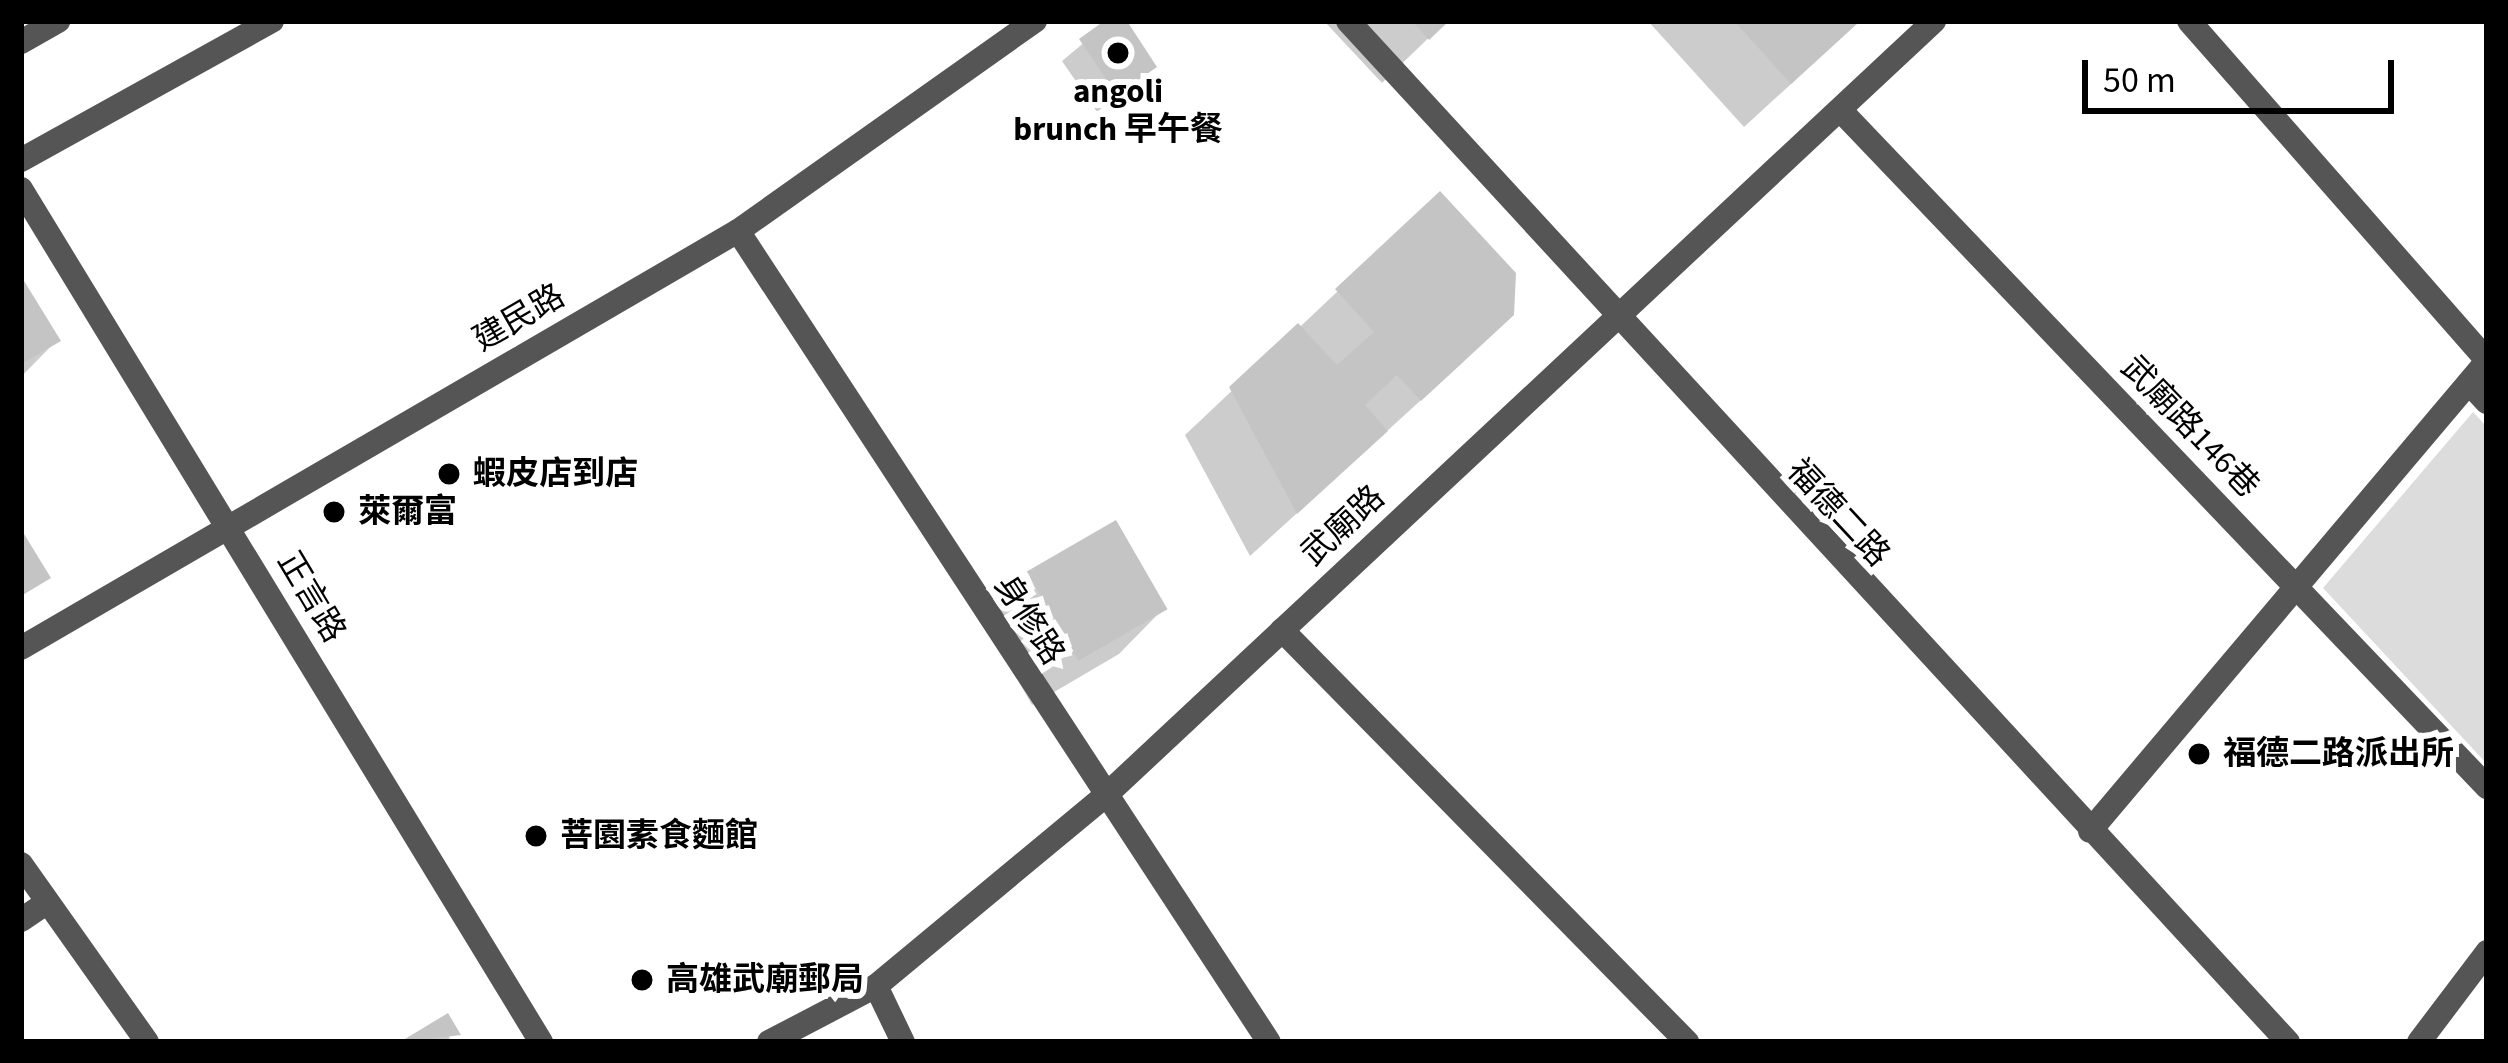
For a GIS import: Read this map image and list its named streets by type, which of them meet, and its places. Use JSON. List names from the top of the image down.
{
  "streets": {
    "street": [
      "建民路",
      "武廟路146巷",
      "福德二路",
      "武廟路",
      "正言路",
      "身修路"
    ]
  },
  "crossings": [
    ["建民路", "正言路"],
    ["建民路", "身修路"],
    ["武廟路146巷", "武廟路"],
    ["福德二路", "武廟路"],
    ["武廟路", "身修路"]
  ],
  "places": [
    "angoli brunch 早午餐",
    "蝦皮店到店",
    "萊爾富",
    "福德二路派出所",
    "菩園素食麵館",
    "高雄武廟郵局"
  ],
  "scale_bar": "50 m"
}
